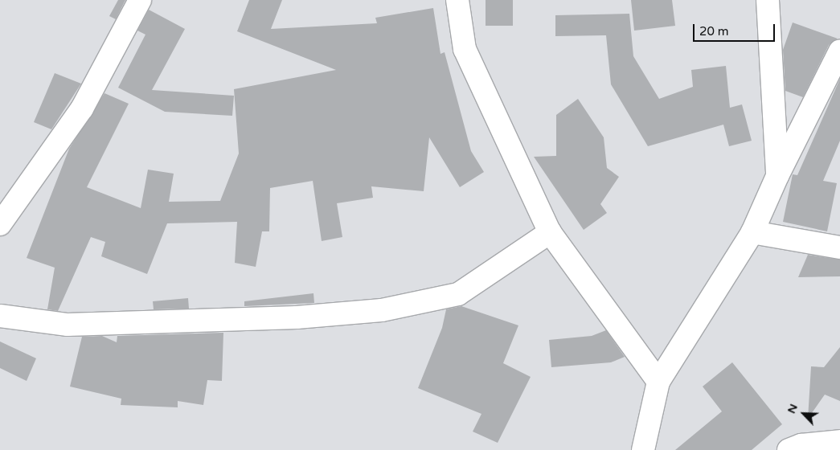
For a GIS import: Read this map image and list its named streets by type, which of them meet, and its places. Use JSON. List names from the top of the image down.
{
  "scale_bar": "20 m",
  "north": "top left"
}
